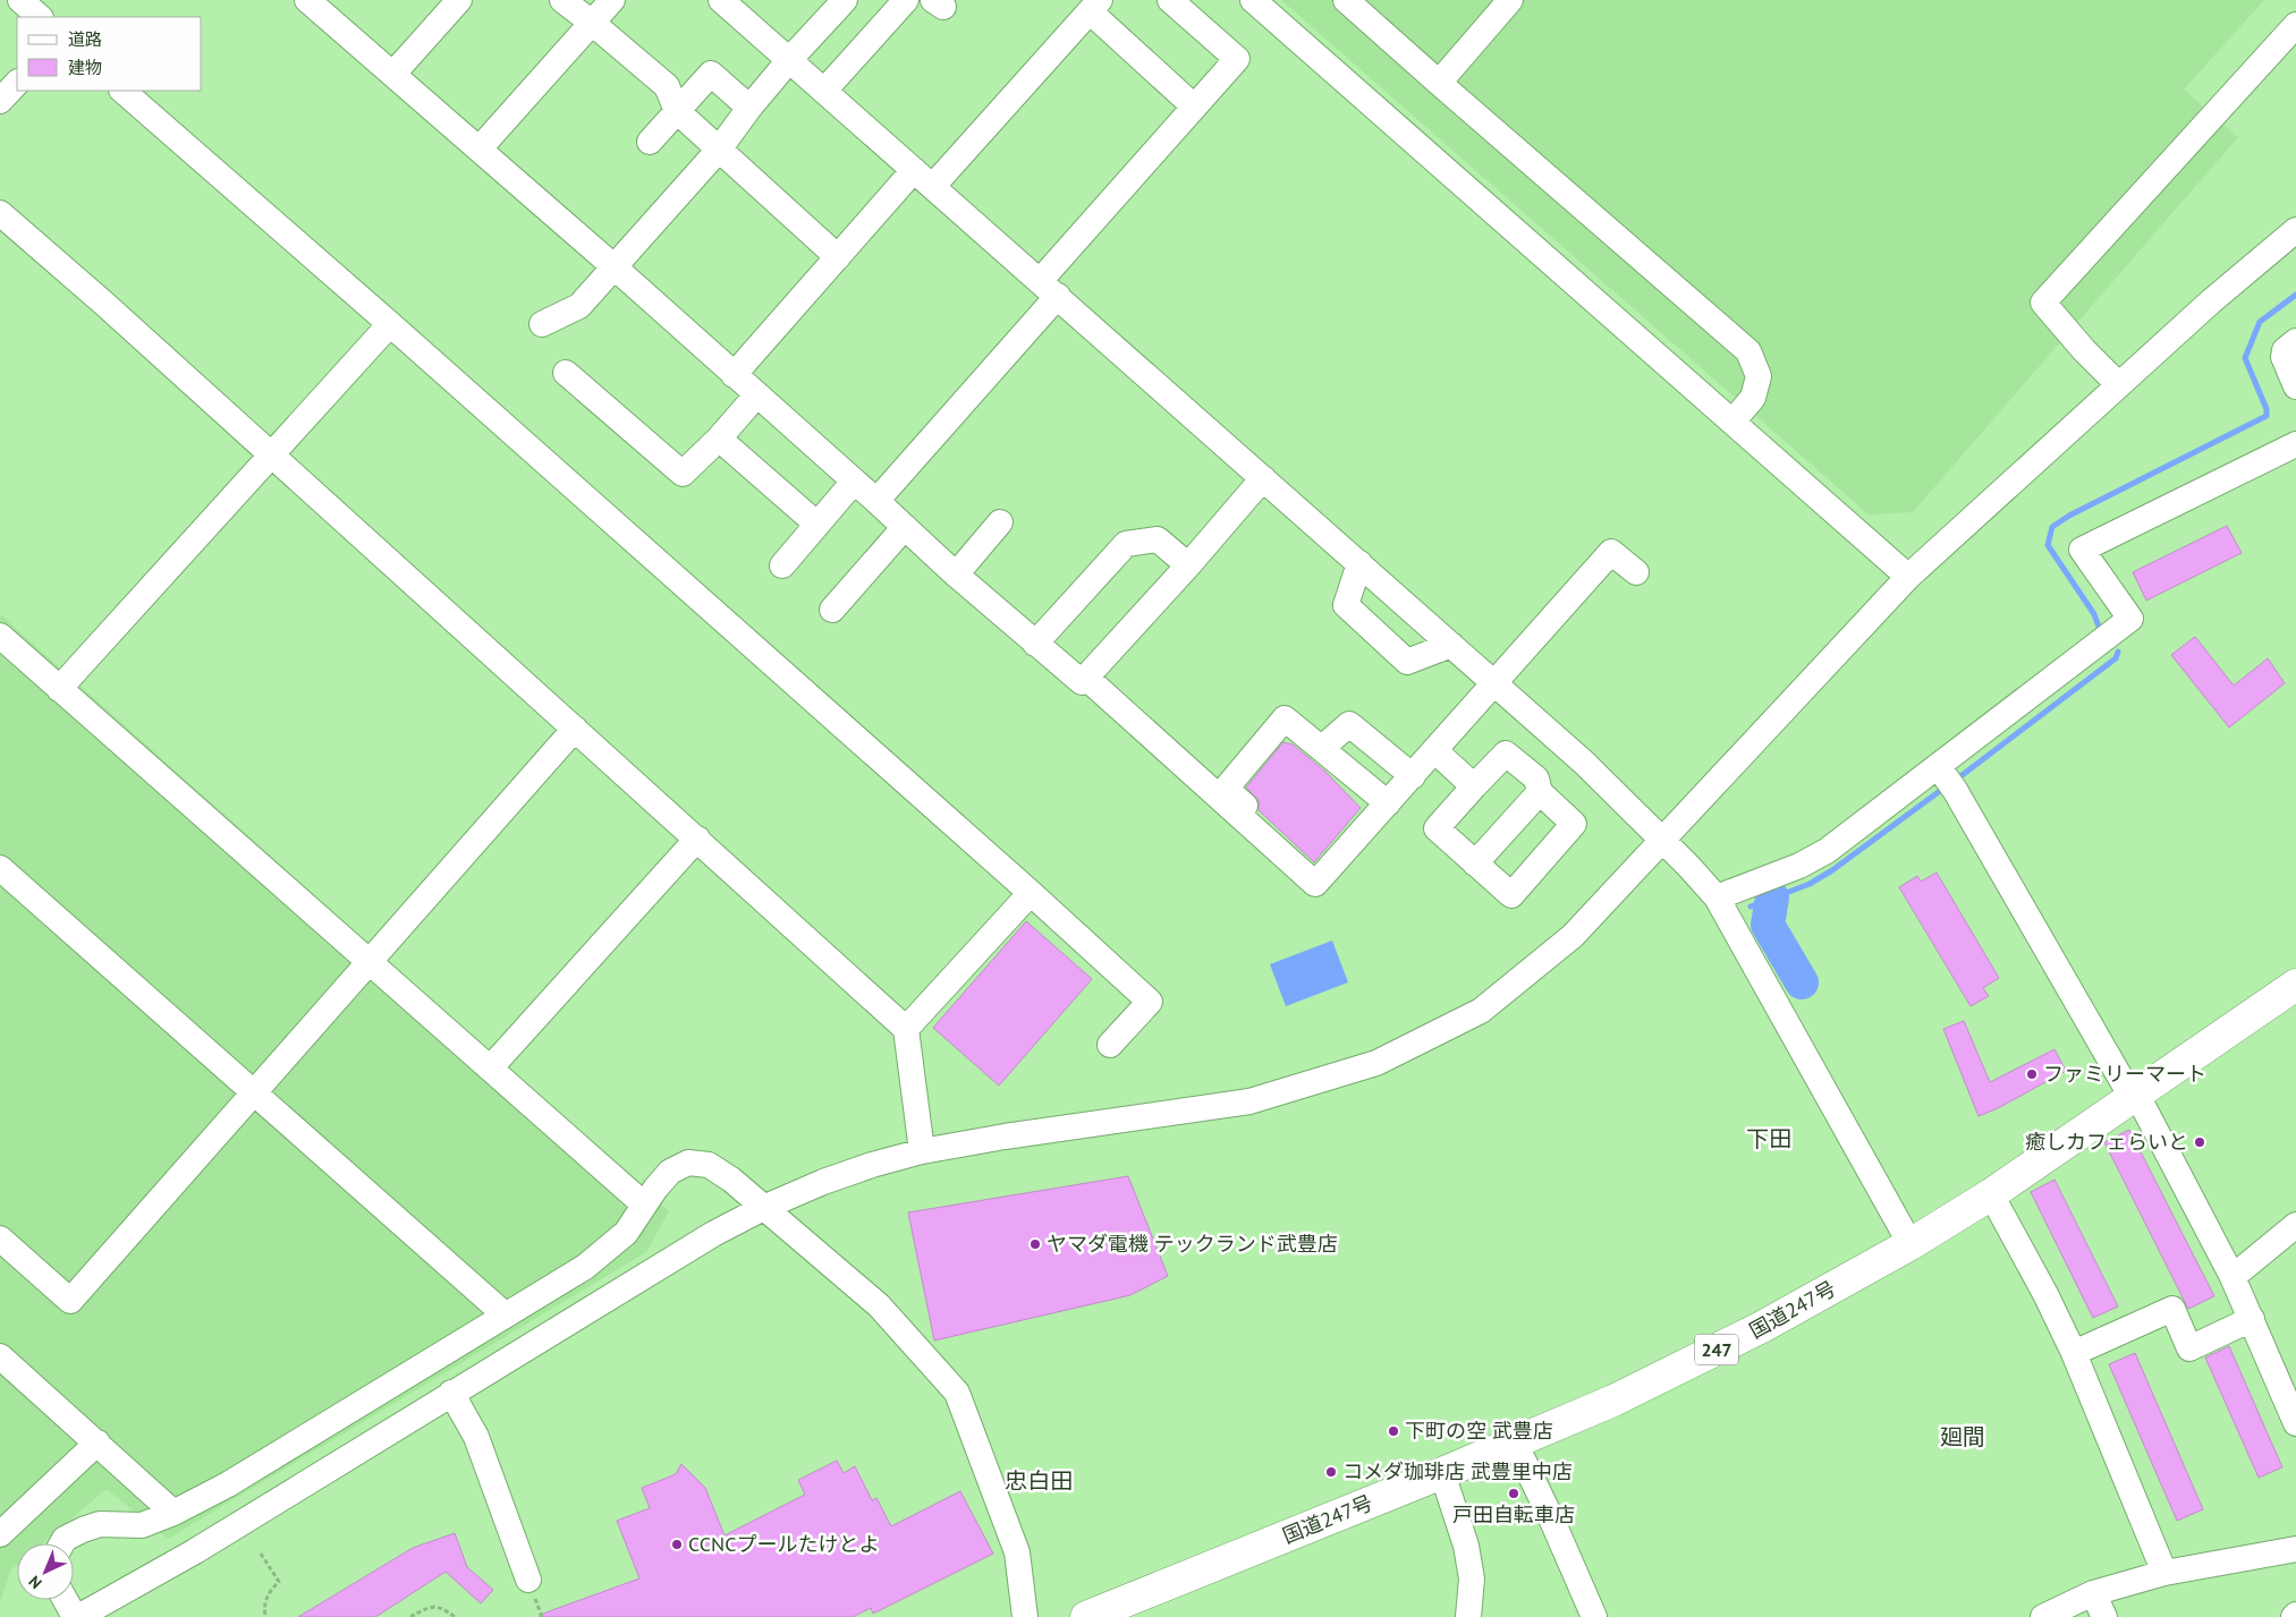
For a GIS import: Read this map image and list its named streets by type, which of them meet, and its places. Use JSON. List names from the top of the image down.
{
  "streets": {
    "highway": ["国道247号", "247"]
  },
  "districts": ["下田", "廻間", "忠白田"],
  "places": [
    "ファミリーマート",
    "癒しカフェらいと",
    "ヤマダ電機 テックランド武豊店",
    "下町の空 武豊店",
    "コメダ珈琲店 武豊里中店",
    "戸田自転車店",
    "CCNCプールたけとよ"
  ],
  "legend": ["道路", "建物"],
  "north": "bottom left"
}
